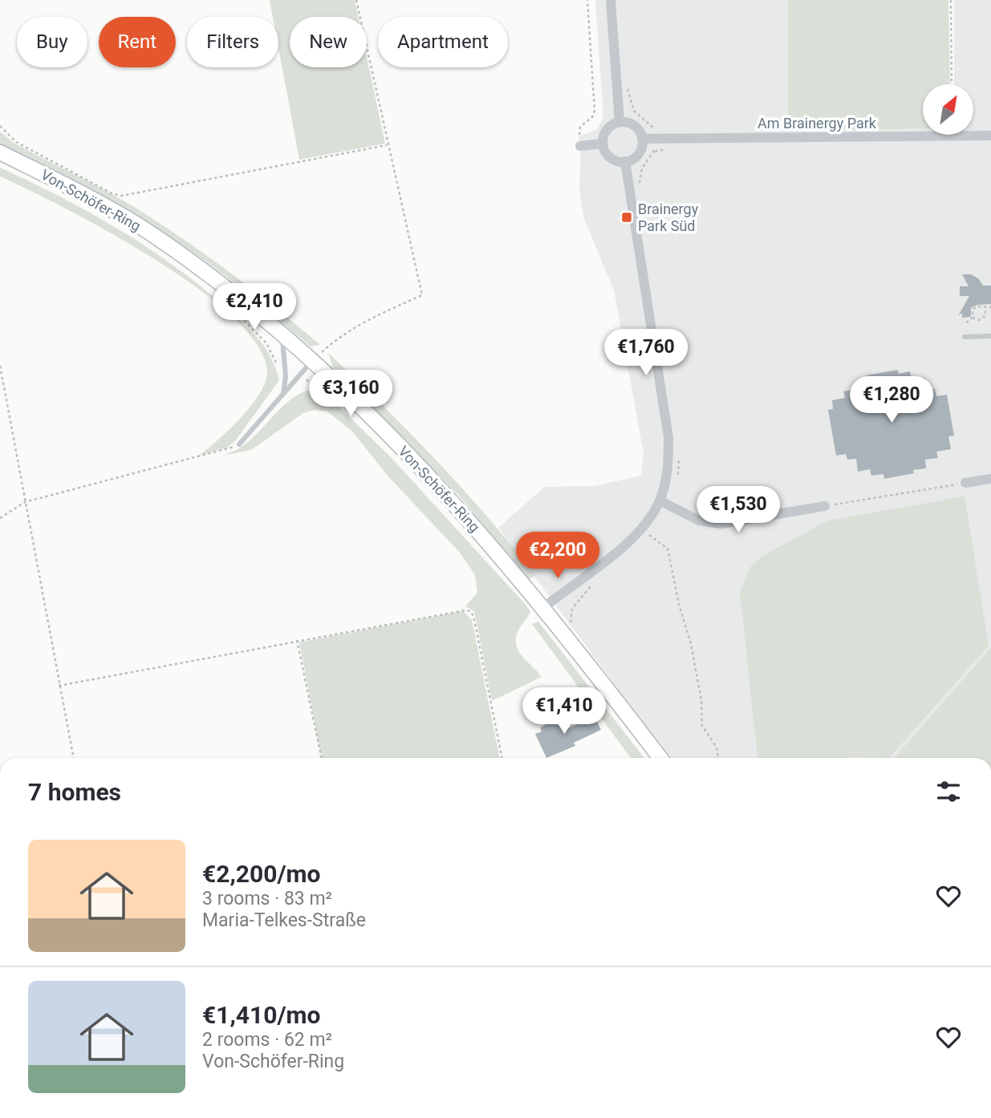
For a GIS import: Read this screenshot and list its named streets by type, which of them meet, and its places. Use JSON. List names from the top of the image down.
{
  "streets": {
    "main road": ["Von-Schöfer-Ring"],
    "street": ["Am Brainergy Park"]
  },
  "places": {
    "transit": ["Brainergy Park Süd"]
  },
  "north": "top right",
  "page": {
    "chip": [
      "Buy",
      "Rent",
      "Filters",
      "New",
      "Apartment"
    ],
    "price": [
      "€2,410",
      "€1,760",
      "€3,160",
      "€1,280",
      "€1,530",
      "€2,200",
      "€1,410"
    ],
    "heading": "7 homes",
    "list": [
      {
        "name": "€2,200/mo",
        "note": "3 rooms · 83 m² · Maria-Telkes-Straße"
      },
      {
        "name": "€1,410/mo",
        "note": "2 rooms · 62 m² · Von-Schöfer-Ring"
      }
    ]
  }
}
